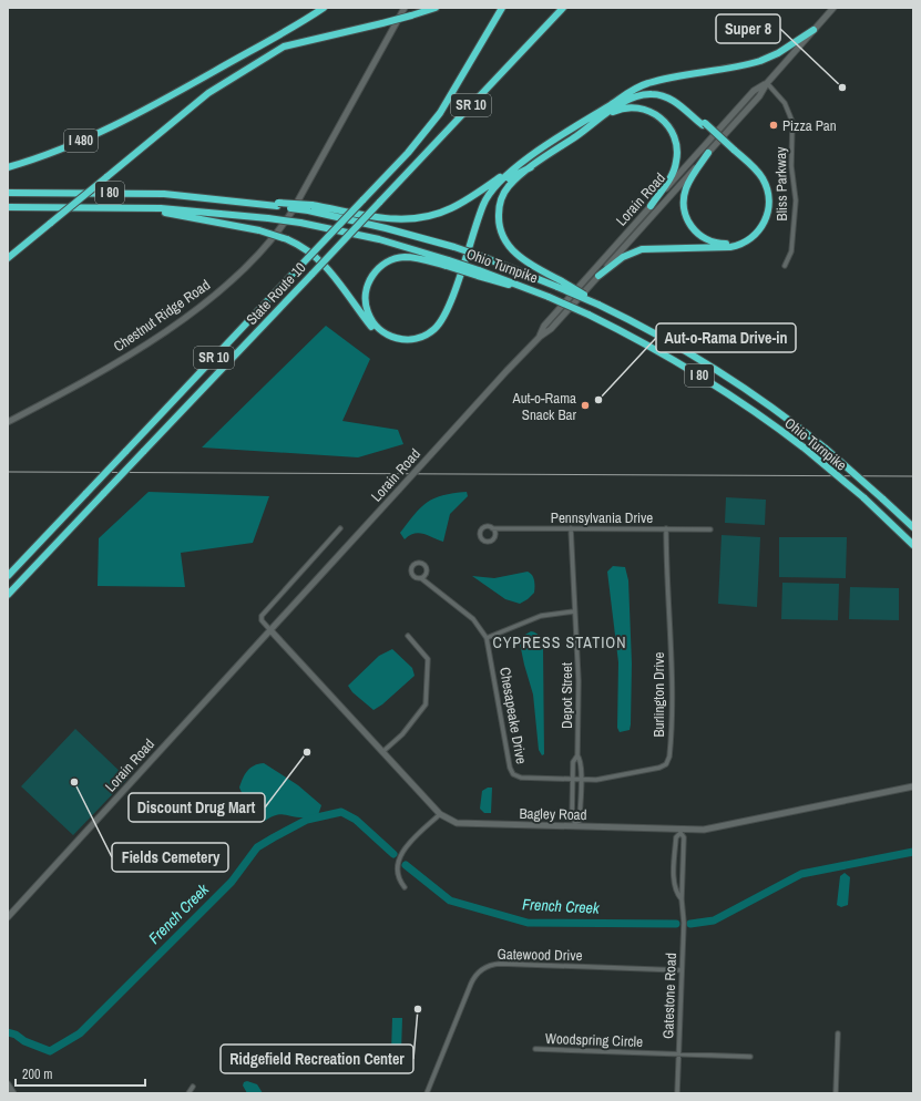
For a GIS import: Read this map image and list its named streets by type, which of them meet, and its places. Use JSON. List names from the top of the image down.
{
  "streets": {
    "highway": [
      "SR 10",
      "I 480",
      "I 80",
      "Ohio Turnpike",
      "State Route 10"
    ],
    "street": [
      "Bliss Parkway",
      "Lorain Road",
      "Chestnut Ridge Road",
      "Pennsylvania Drive",
      "Burlington Drive",
      "Depot Street",
      "Chesapeake Drive",
      "Bagley Road",
      "Gatewood Drive",
      "Gatestone Road",
      "Woodspring Circle"
    ]
  },
  "crossings": [
    ["Bliss Parkway", "Lorain Road"],
    ["Lorain Road", "Bagley Road"],
    ["Pennsylvania Drive", "Burlington Drive"],
    ["Pennsylvania Drive", "Depot Street"],
    ["Burlington Drive", "Depot Street"],
    ["Burlington Drive", "Chesapeake Drive"],
    ["Depot Street", "Chesapeake Drive"],
    ["Depot Street", "Bagley Road"],
    ["Bagley Road", "Gatestone Road"],
    ["Gatewood Drive", "Gatestone Road"],
    ["Gatestone Road", "Woodspring Circle"]
  ],
  "districts": ["CYPRESS STATION"],
  "water": ["French Creek"],
  "places": [
    "Super 8",
    "Pizza Pan",
    "Aut-o-Rama Drive-in",
    "Aut-o-Rama Snack Bar",
    "Discount Drug Mart",
    "Fields Cemetery",
    "Ridgefield Recreation Center"
  ],
  "scale_bar": "200 m"
}
